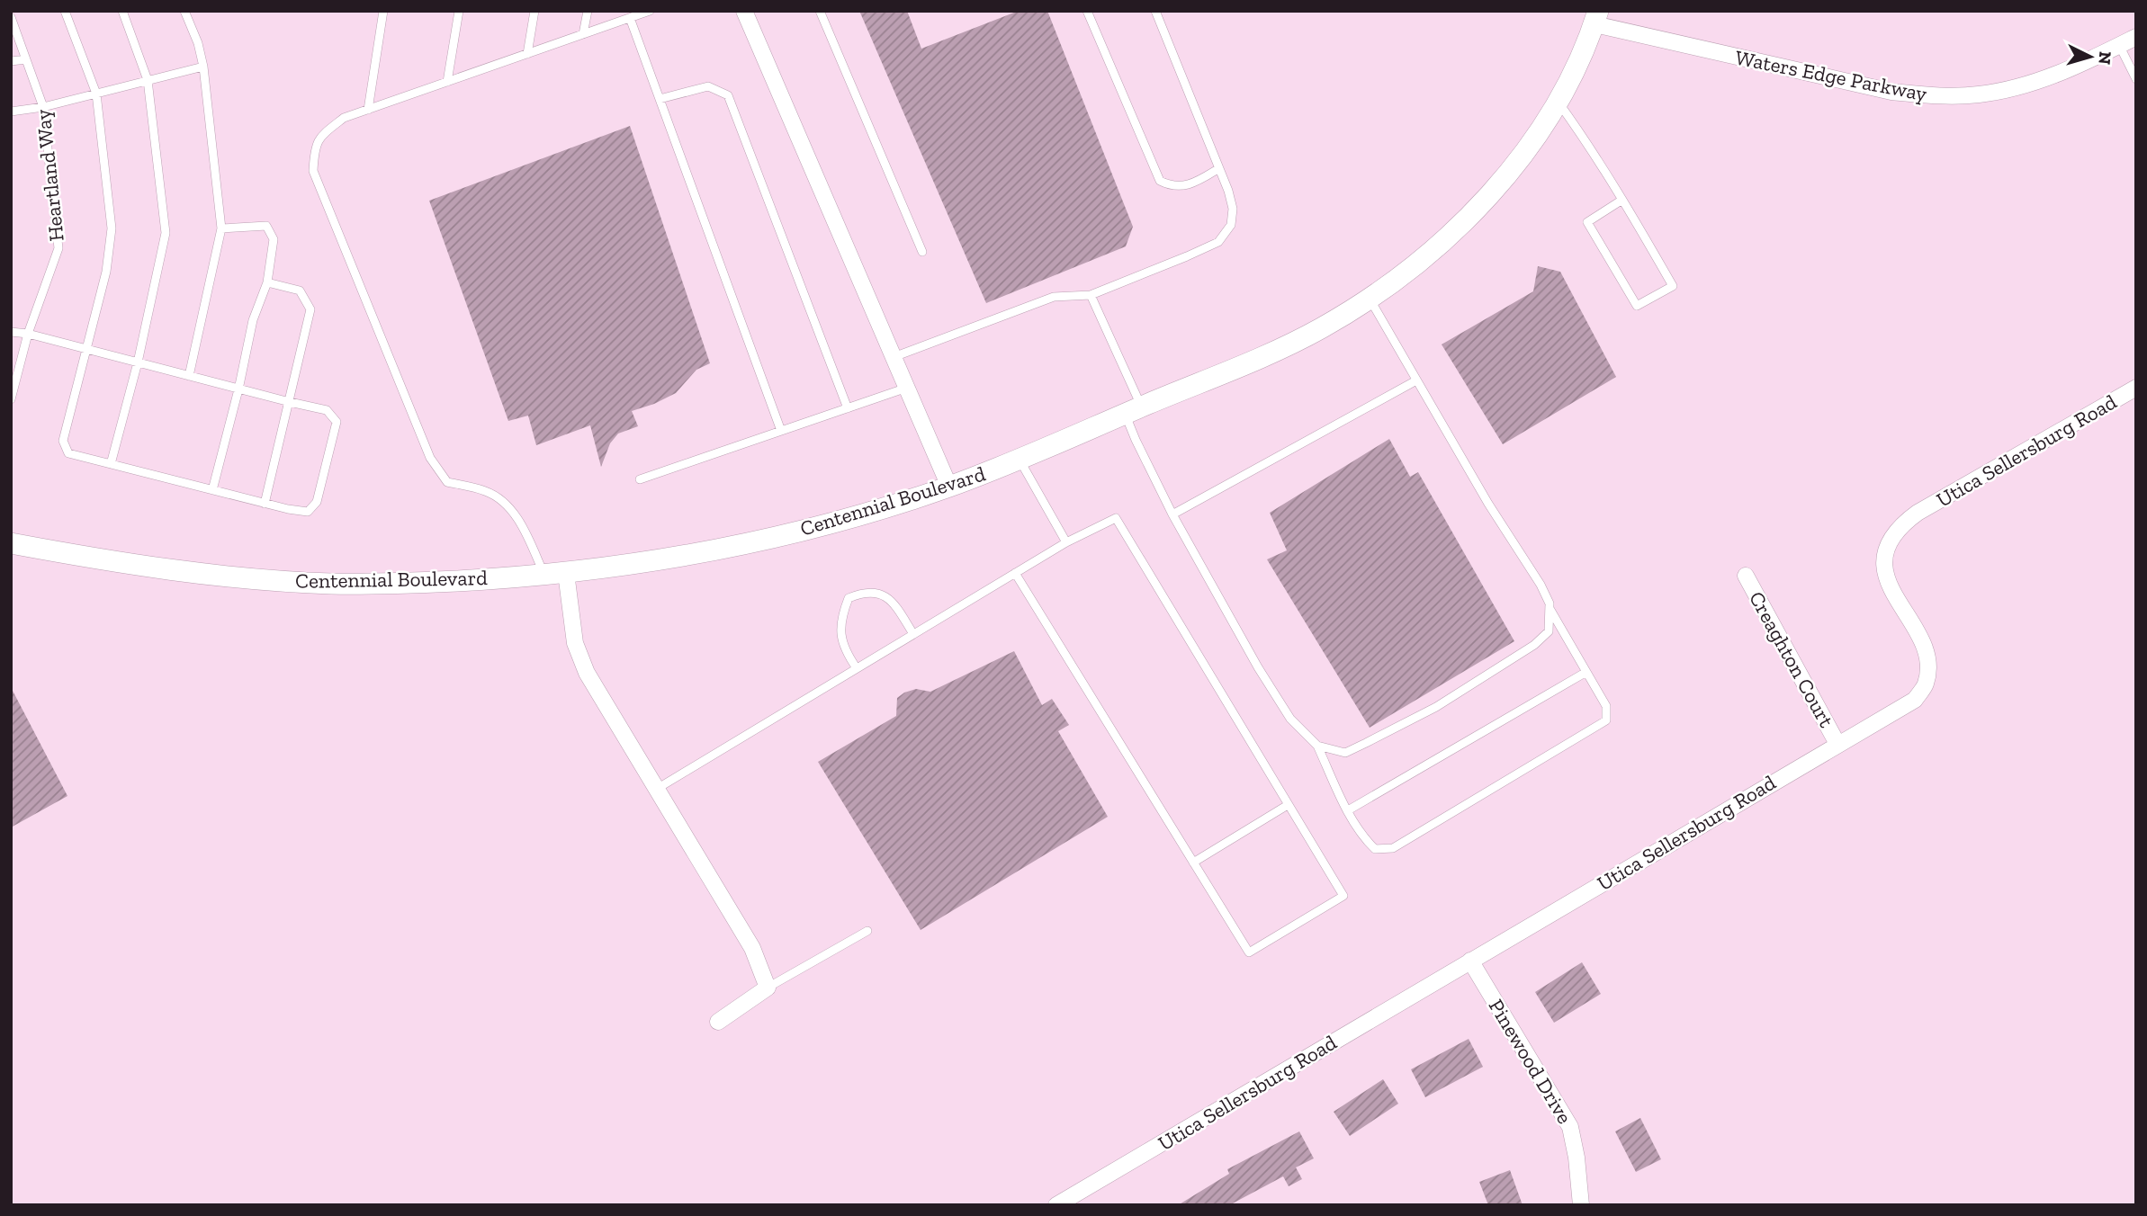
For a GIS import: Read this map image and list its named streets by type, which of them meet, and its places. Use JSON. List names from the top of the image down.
{
  "streets": {
    "street": [
      "Waters Edge Parkway",
      "Utica Sellersburg Road",
      "Centennial Boulevard",
      "Creaghton Court",
      "Pinewood Drive"
    ],
    "lane": ["Heartland Way"]
  },
  "crossings": [
    ["Waters Edge Parkway", "Centennial Boulevard"],
    ["Utica Sellersburg Road", "Creaghton Court"],
    ["Utica Sellersburg Road", "Pinewood Drive"]
  ],
  "north": "right"
}
